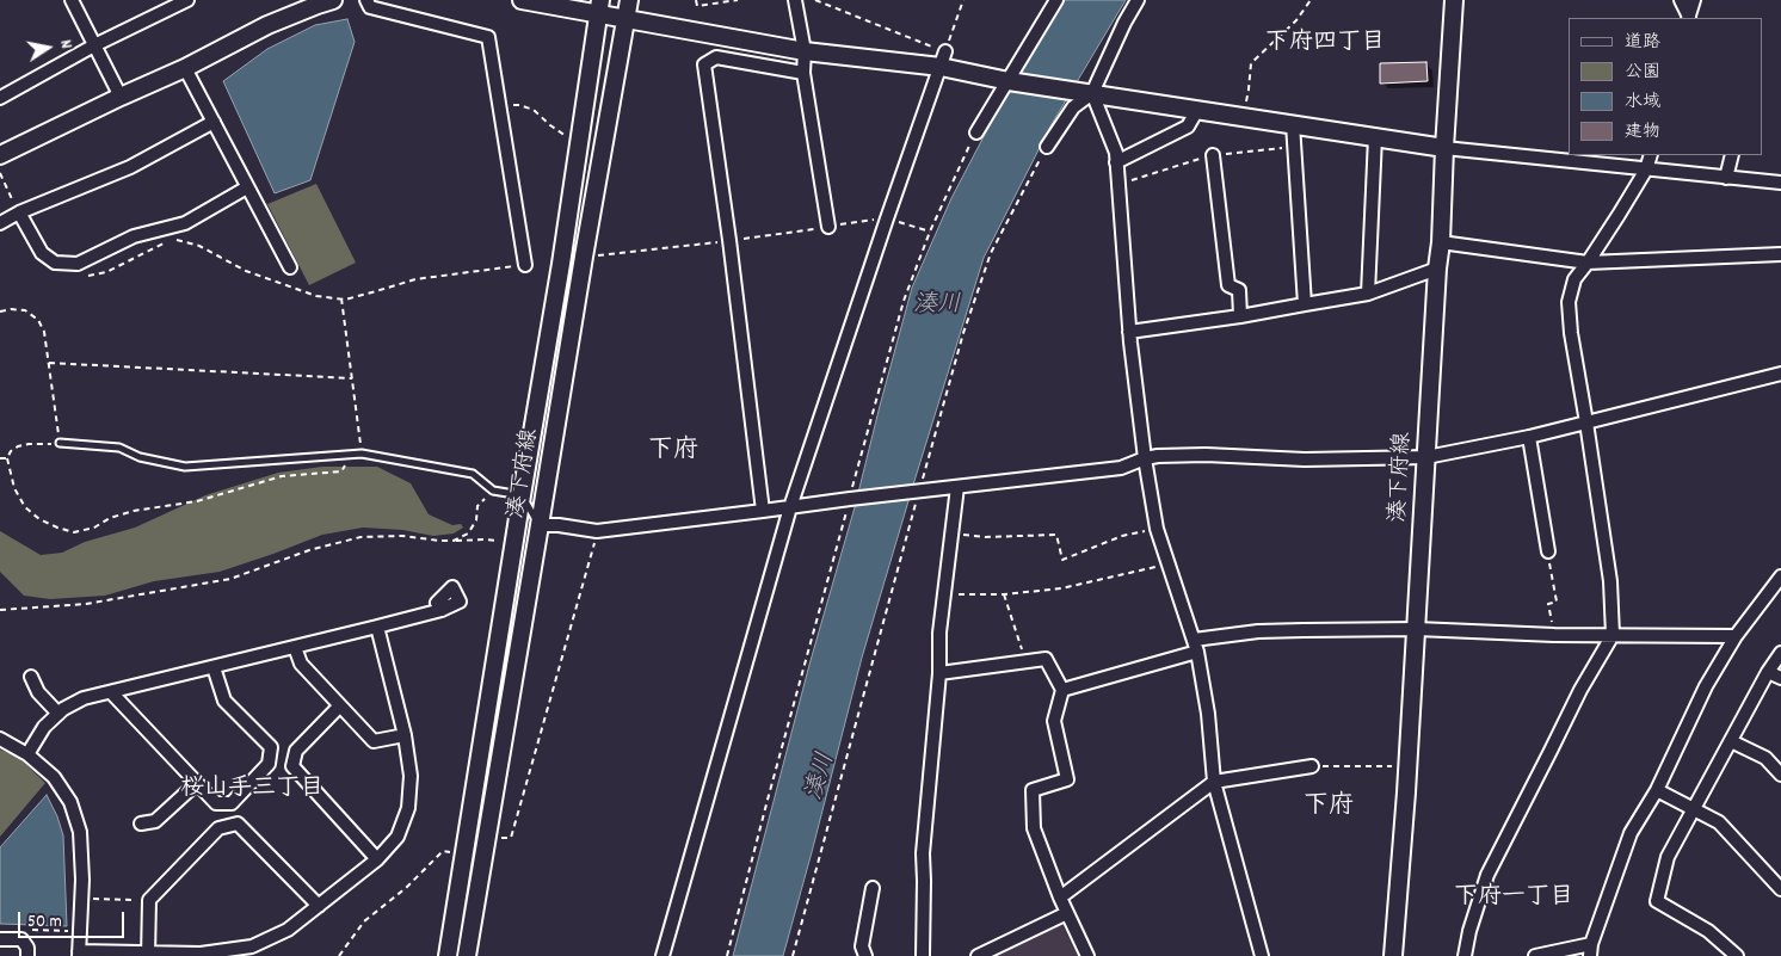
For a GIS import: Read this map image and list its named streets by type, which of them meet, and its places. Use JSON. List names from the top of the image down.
{
  "streets": {
    "main road": ["湊下府線"]
  },
  "districts": [
    "下府四丁目",
    "下府",
    "桜山手三丁目",
    "下府",
    "下府一丁目"
  ],
  "water": ["湊川"],
  "legend": [
    "道路",
    "公園",
    "水域",
    "建物"
  ],
  "scale_bar": "50 m",
  "north": "right"
}
